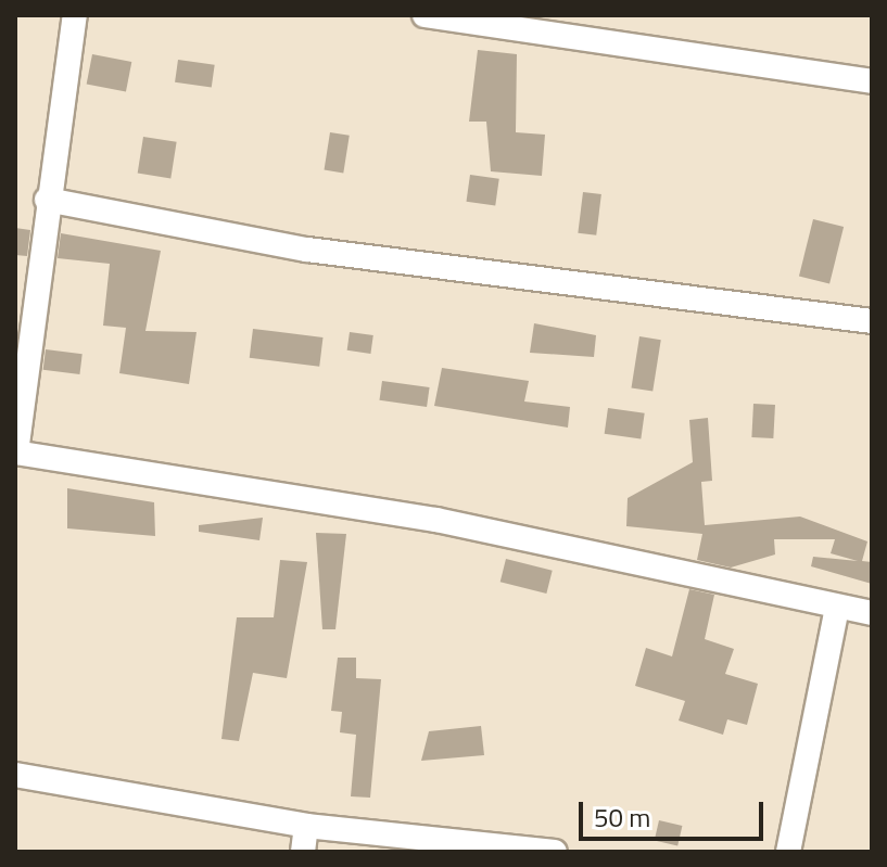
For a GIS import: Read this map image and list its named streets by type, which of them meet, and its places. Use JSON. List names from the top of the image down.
{
  "scale_bar": "50 m"
}
